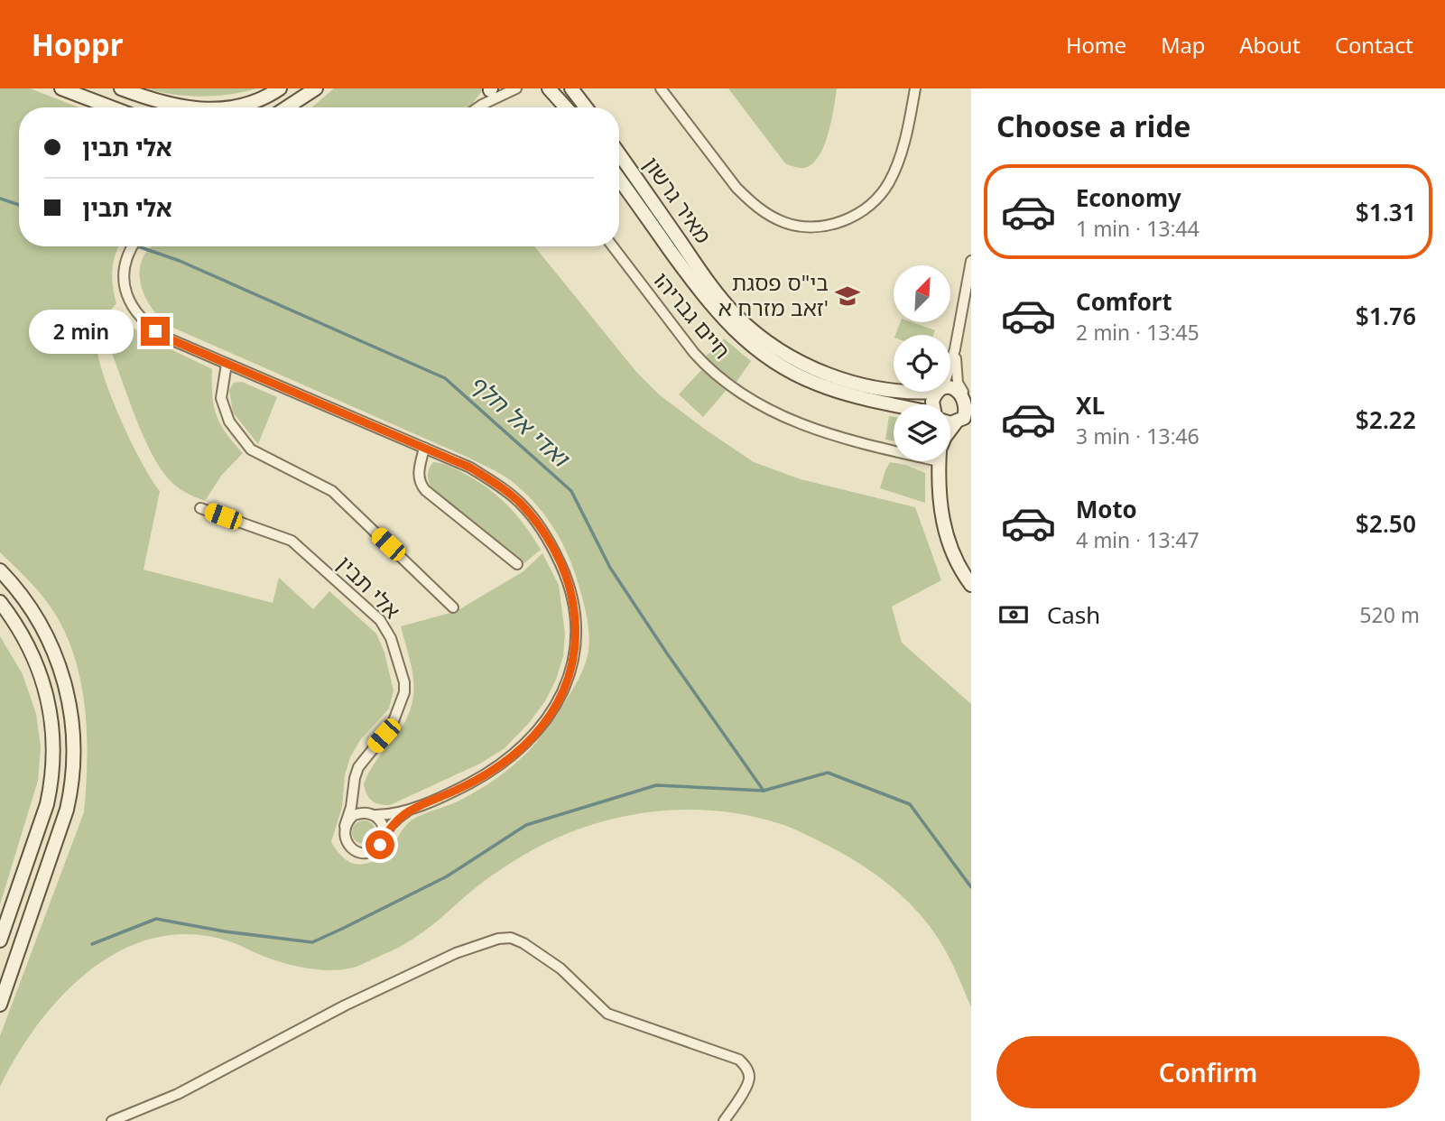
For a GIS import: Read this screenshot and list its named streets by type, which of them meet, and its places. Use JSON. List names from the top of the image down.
{
  "streets": {
    "street": ["מאיר גרשון", "חיים גבריהו", "אלי תבין"]
  },
  "water": ["ואדי אל חלף"],
  "places": {
    "school or university": ["בי\"ס פסגת זאב מזרח א'"]
  },
  "north": "top right",
  "page": {
    "header": "Hoppr",
    "nav": [
      "Home",
      "Map",
      "About",
      "Contact"
    ],
    "heading": "Choose a ride",
    "banner": ["אלי תבין", "אלי תבין"],
    "list": [
      {
        "name": "Economy",
        "note": "1 min · 13:44",
        "value": "$1.31"
      },
      {
        "name": "Comfort",
        "note": "2 min · 13:45",
        "value": "$1.76"
      },
      {
        "name": "XL",
        "note": "3 min · 13:46",
        "value": "$2.22"
      },
      {
        "name": "Moto",
        "note": "4 min · 13:47",
        "value": "$2.50"
      }
    ],
    "bubble": "2 min",
    "pay": ["Cash", "520 m"],
    "buttons": "Confirm"
  }
}
